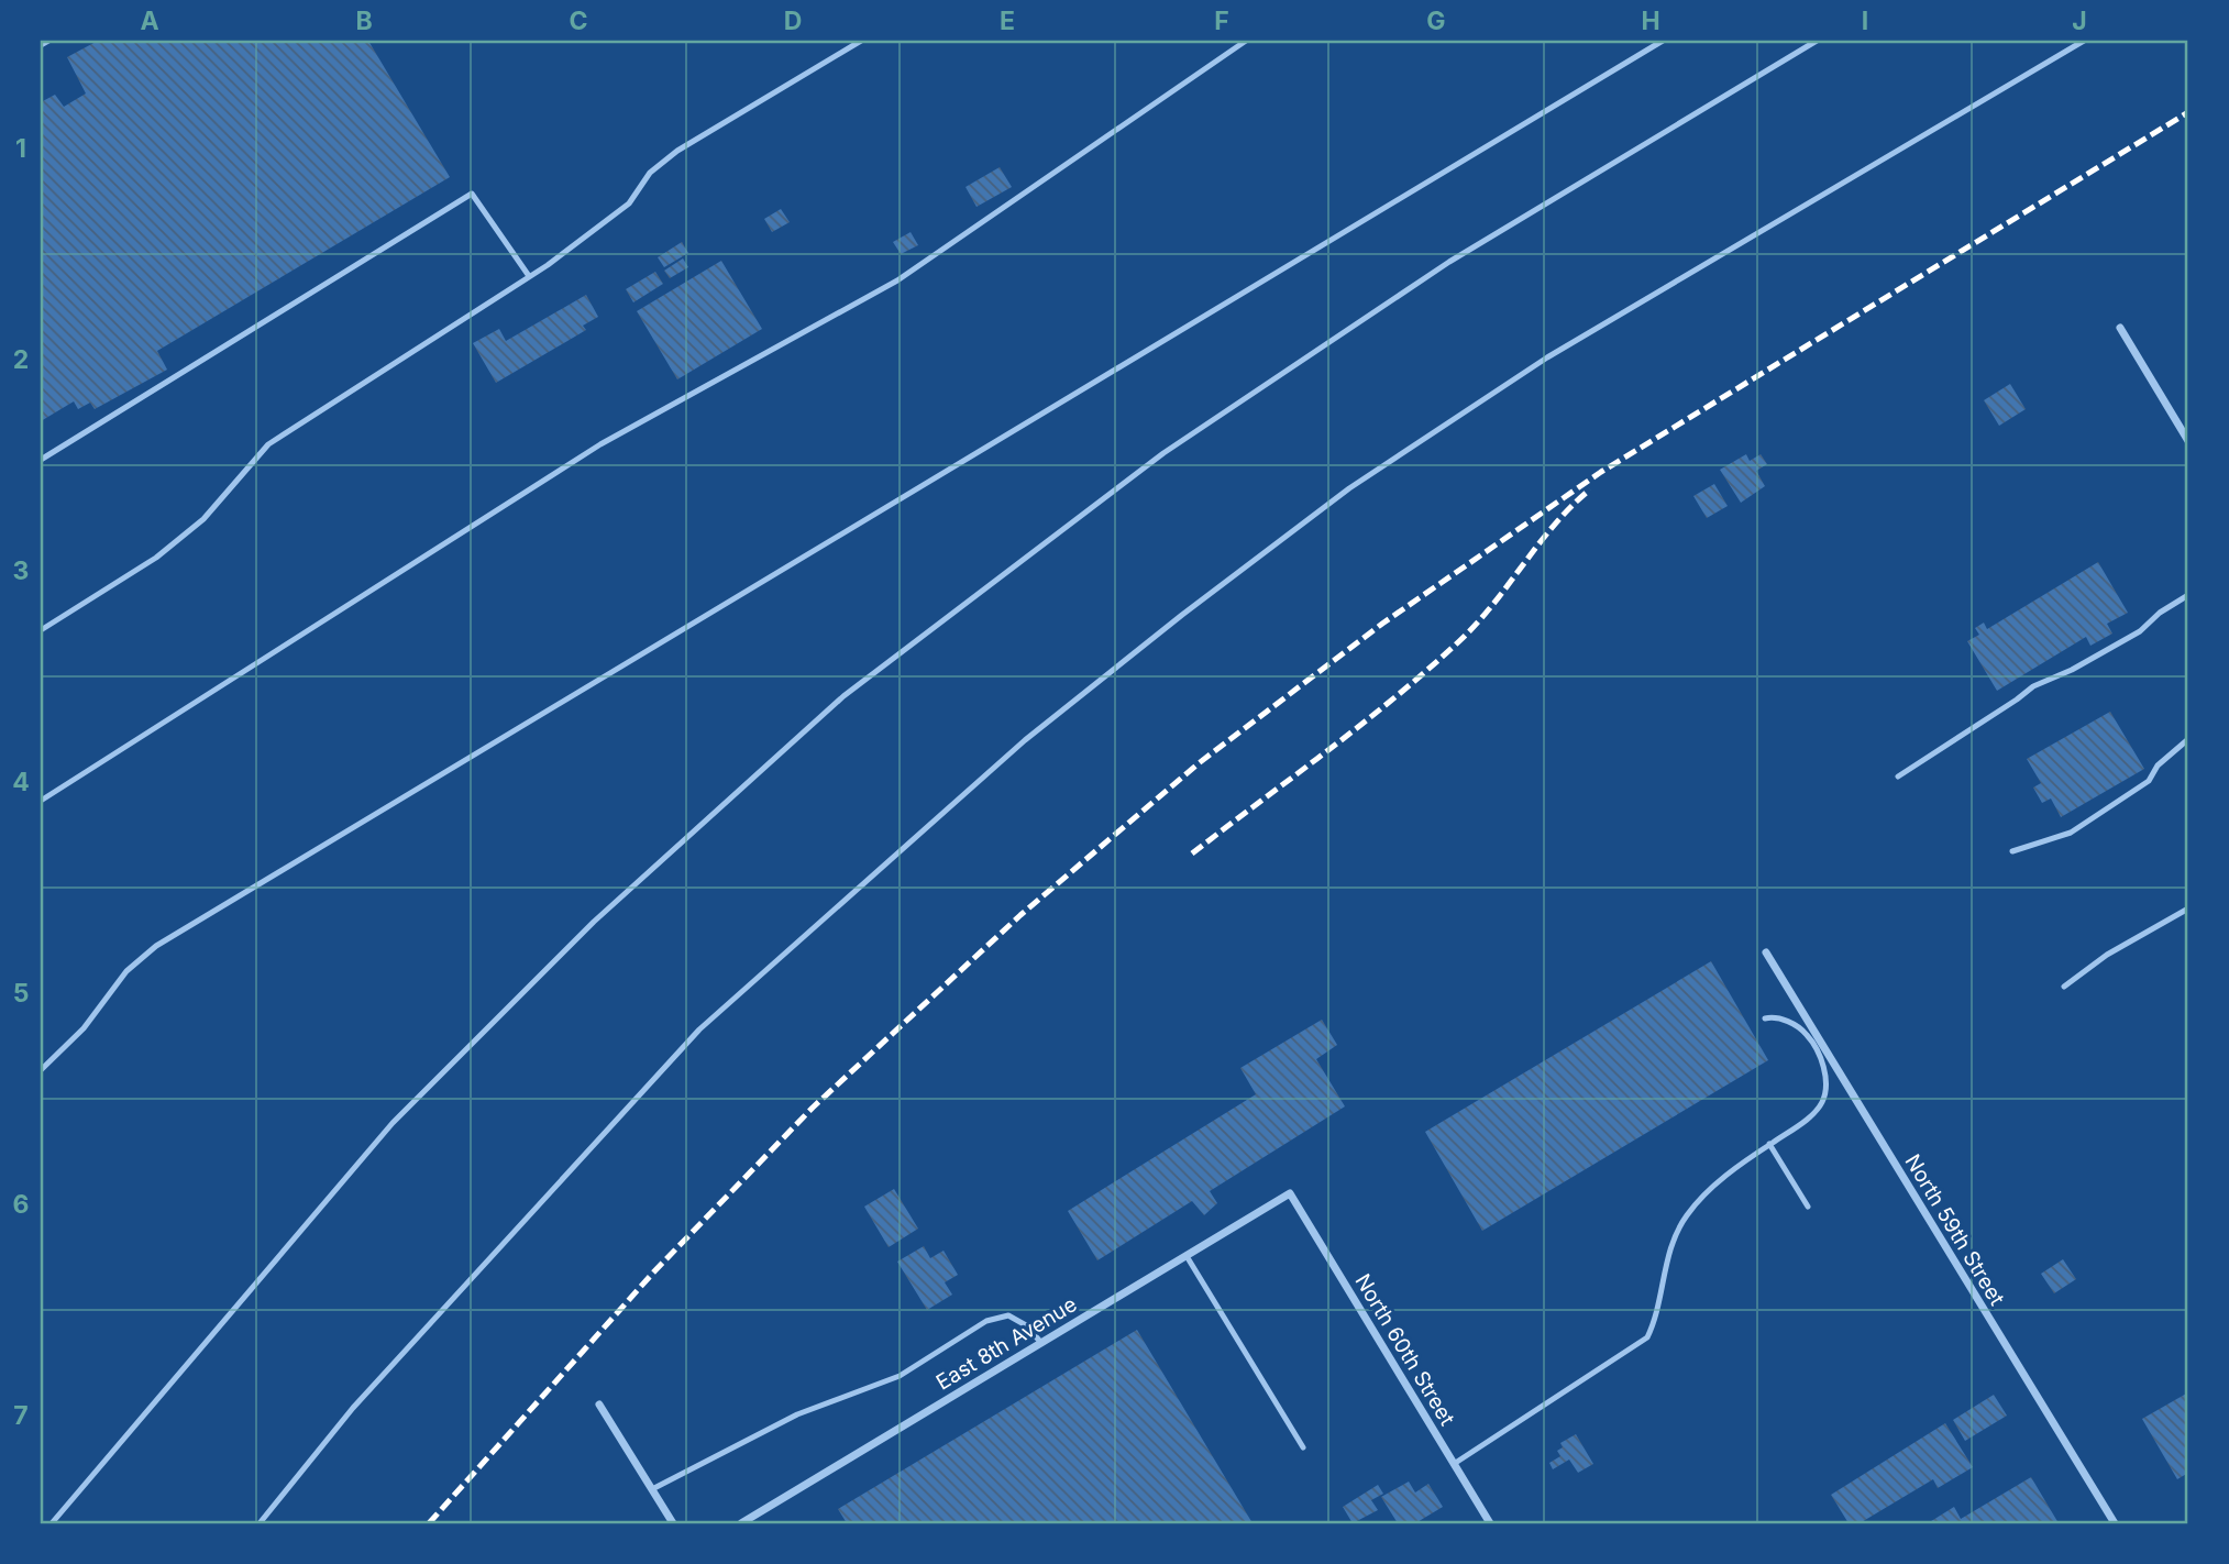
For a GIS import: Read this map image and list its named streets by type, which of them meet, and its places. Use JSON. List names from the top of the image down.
{
  "streets": {
    "street": ["North 59th Street", "East 8th Avenue", "North 60th Street"]
  },
  "crossings": [
    ["East 8th Avenue", "North 60th Street"]
  ],
  "grid": {
    "columns": [
      "A",
      "B",
      "C",
      "D",
      "E",
      "F",
      "G",
      "H",
      "I",
      "J"
    ],
    "rows": [
      "1",
      "2",
      "3",
      "4",
      "5",
      "6",
      "7"
    ]
  }
}
